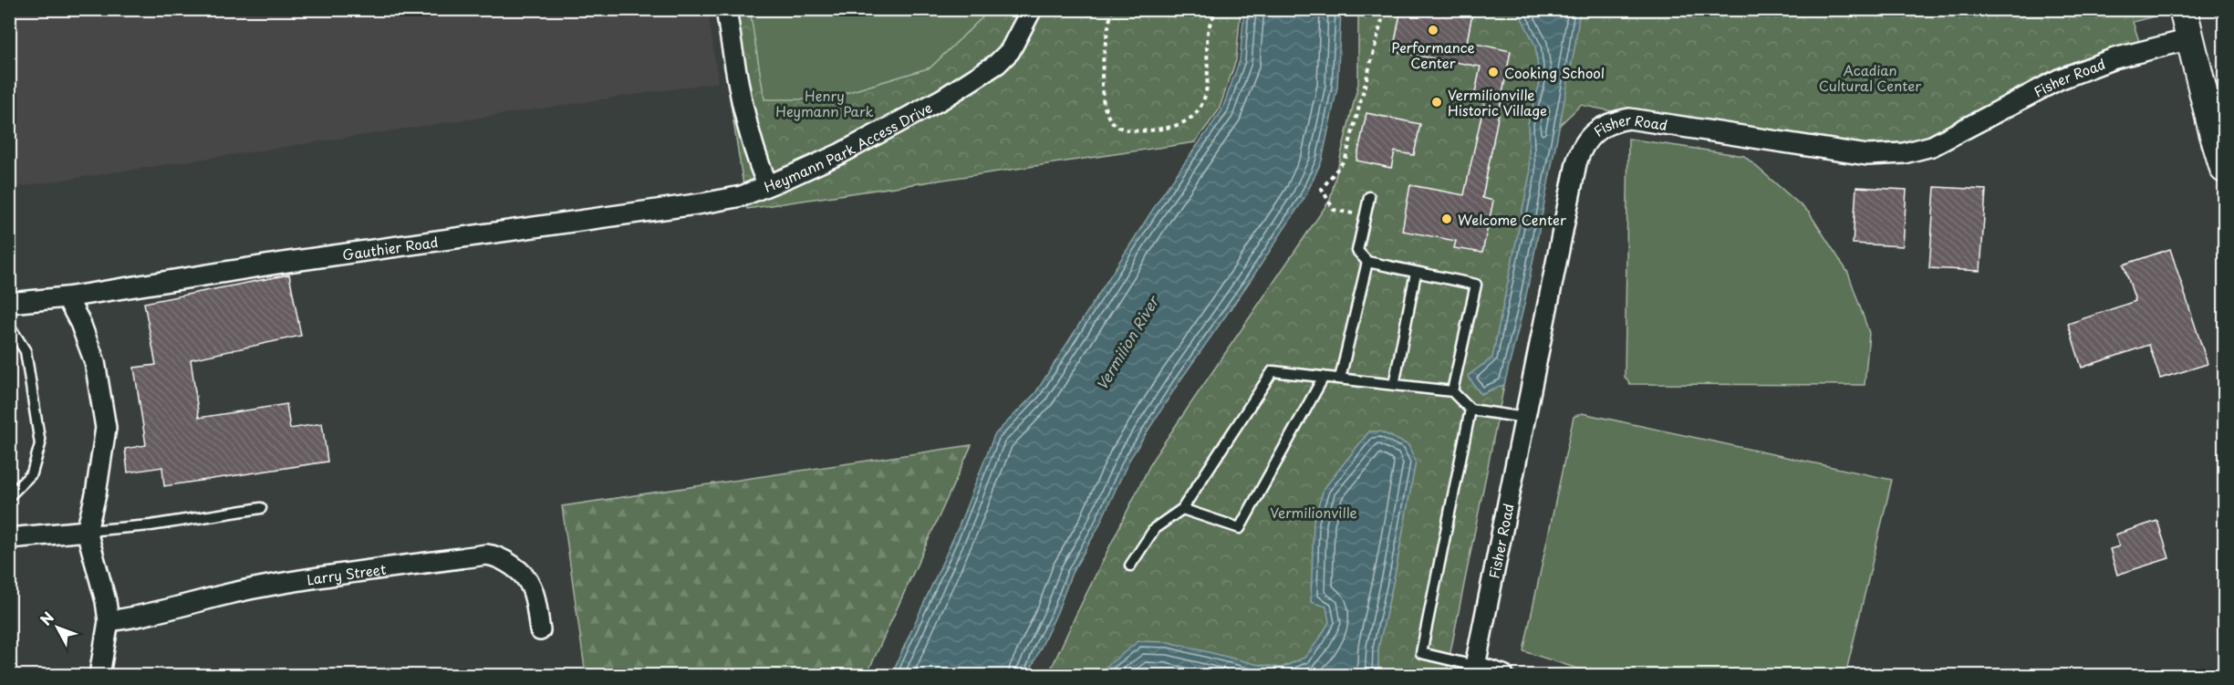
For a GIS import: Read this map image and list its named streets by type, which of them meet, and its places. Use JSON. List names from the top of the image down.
{
  "streets": {
    "street": [
      "Fisher Road",
      "Heymann Park Access Drive",
      "Gauthier Road",
      "Larry Street"
    ]
  },
  "crossings": [
    ["Heymann Park Access Drive", "Gauthier Road"]
  ],
  "water": ["Vermilion River"],
  "parks": ["Acadian Cultural Center", "Henry Heymann Park", "Vermilionville"],
  "places": [
    "Performance Center",
    "Cooking School",
    "Vermilionville Historic Village",
    "Welcome Center"
  ],
  "north": "top left"
}
